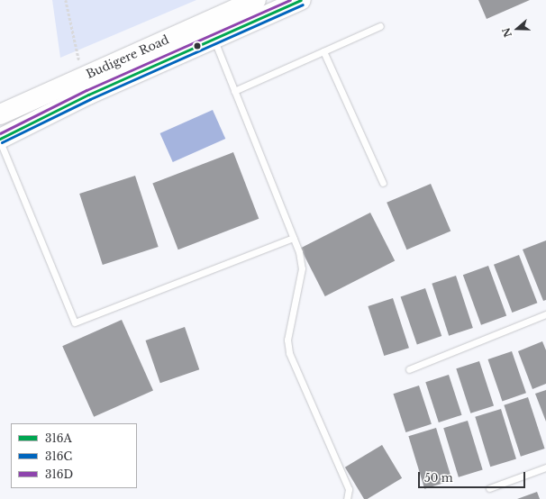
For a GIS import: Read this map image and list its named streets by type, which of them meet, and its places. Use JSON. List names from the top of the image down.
{
  "streets": {
    "main road": ["Budigere Road"]
  },
  "lines": ["transit line 316A", "transit line 316D", "transit line 316C"],
  "legend": ["316A", "316C", "316D"],
  "scale_bar": "50 m",
  "north": "left"
}
